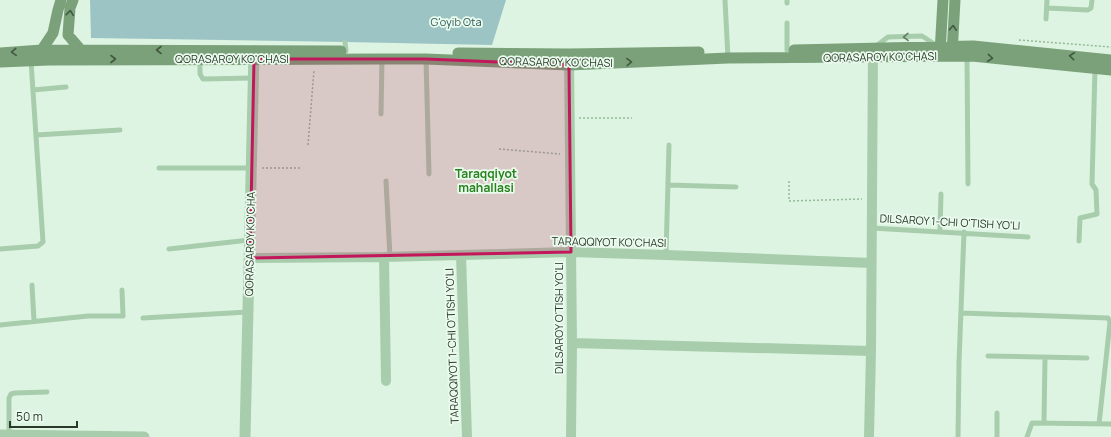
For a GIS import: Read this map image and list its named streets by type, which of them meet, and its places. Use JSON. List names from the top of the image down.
{
  "streets": {
    "main road": ["QORASAROY KO'CHASI"],
    "street": [
      "TARAQQIYOT KO'CHASI",
      "QORASAROY KO'CHA",
      "DILSAROY O'TISH YO'LI",
      "TARAQQIYOT 1-CHI O'TISH YO'LI"
    ],
    "lane": ["DILSAROY 1-CHI O'TISH YO'LI"]
  },
  "crossings": [
    ["QORASAROY KO'CHASI", "QORASAROY KO'CHA"],
    ["QORASAROY KO'CHASI", "DILSAROY O'TISH YO'LI"],
    ["TARAQQIYOT KO'CHASI", "QORASAROY KO'CHA"],
    ["TARAQQIYOT KO'CHASI", "DILSAROY O'TISH YO'LI"],
    ["TARAQQIYOT KO'CHASI", "TARAQQIYOT 1-CHI O'TISH YO'LI"]
  ],
  "districts": ["Taraqqiyot mahallasi"],
  "parks": ["G'oyib Ota"],
  "scale_bar": "50 m"
}
